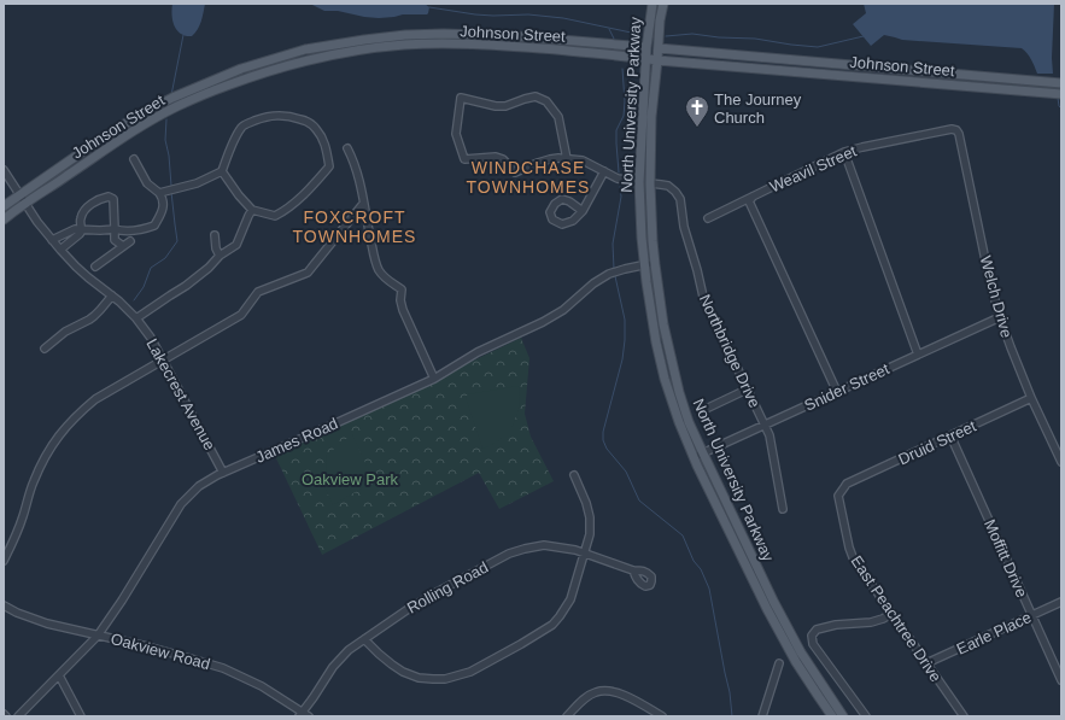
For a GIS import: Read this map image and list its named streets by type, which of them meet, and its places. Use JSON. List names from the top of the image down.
{
  "streets": {
    "main road": ["Johnson Street", "North University Parkway"],
    "street": [
      "Weavil Street",
      "Welch Drive",
      "Northbridge Drive",
      "Snider Street",
      "Lakecrest Avenue",
      "James Road",
      "Druid Street",
      "Moffitt Drive",
      "Rolling Road",
      "East Peachtree Drive",
      "Earle Place",
      "Oakview Road"
    ]
  },
  "crossings": [
    ["Johnson Street", "North University Parkway"],
    ["Johnson Street", "Lakecrest Avenue"],
    ["North University Parkway", "Northbridge Drive"],
    ["North University Parkway", "Snider Street"],
    ["North University Parkway", "James Road"],
    ["Weavil Street", "Welch Drive"],
    ["Welch Drive", "Snider Street"],
    ["Welch Drive", "Druid Street"],
    ["Northbridge Drive", "Snider Street"],
    ["Lakecrest Avenue", "James Road"],
    ["James Road", "Oakview Road"],
    ["Druid Street", "Moffitt Drive"],
    ["Druid Street", "East Peachtree Drive"],
    ["Moffitt Drive", "Earle Place"],
    ["Rolling Road", "Oakview Road"],
    ["East Peachtree Drive", "Earle Place"]
  ],
  "districts": ["WINDCHASE TOWNHOMES", "FOXCROFT TOWNHOMES"],
  "parks": ["Oakview Park"],
  "places": {
    "church": ["The Journey Church"]
  }
}
